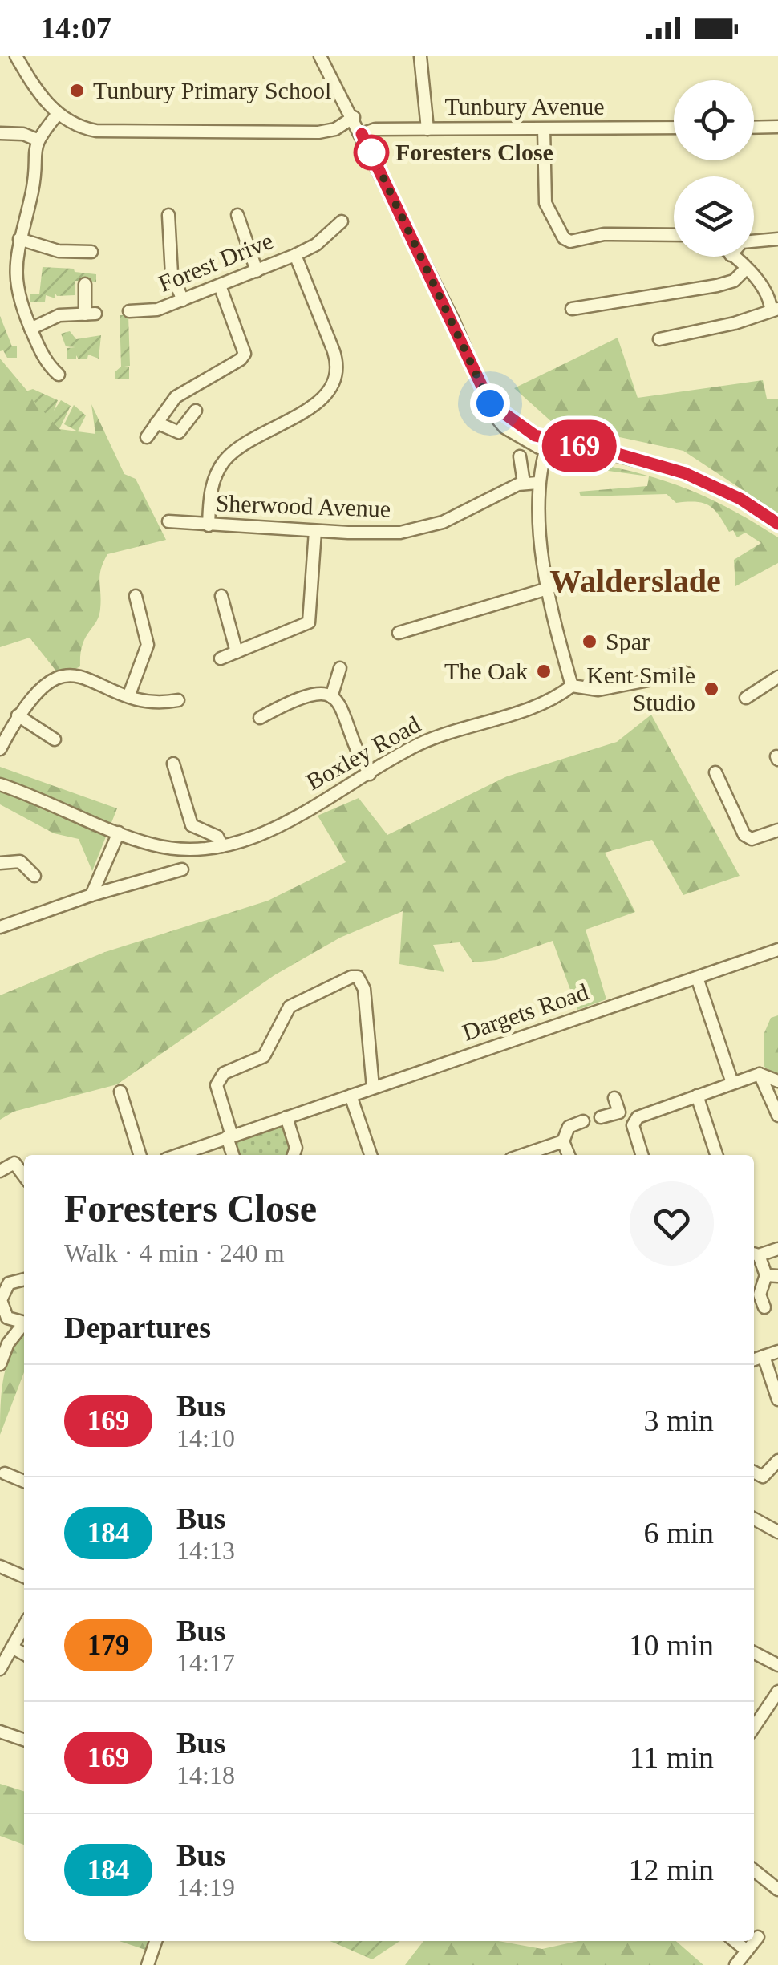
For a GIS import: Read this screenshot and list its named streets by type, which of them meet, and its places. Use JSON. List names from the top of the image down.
{
  "streets": {
    "street": [
      "Tunbury Avenue",
      "Forest Drive",
      "Sherwood Avenue",
      "Boxley Road",
      "Dargets Road"
    ]
  },
  "districts": ["Walderslade"],
  "places": [
    "Tunbury Primary School",
    "Foresters Close",
    "Spar",
    "The Oak",
    "Kent Smile Studio"
  ],
  "lines": ["bus line 169"],
  "page": {
    "status": "14:07",
    "on_map": "169",
    "heading": [
      ["Foresters Close", "Walk · 4 min · 240 m"],
      "Departures"
    ],
    "list": [
      {
        "mark": "169",
        "name": "Bus",
        "note": "14:10",
        "value": "3 min"
      },
      {
        "mark": "184",
        "name": "Bus",
        "note": "14:13",
        "value": "6 min"
      },
      {
        "mark": "179",
        "name": "Bus",
        "note": "14:17",
        "value": "10 min"
      },
      {
        "mark": "169",
        "name": "Bus",
        "note": "14:18",
        "value": "11 min"
      },
      {
        "mark": "184",
        "name": "Bus",
        "note": "14:19",
        "value": "12 min"
      }
    ]
  }
}
